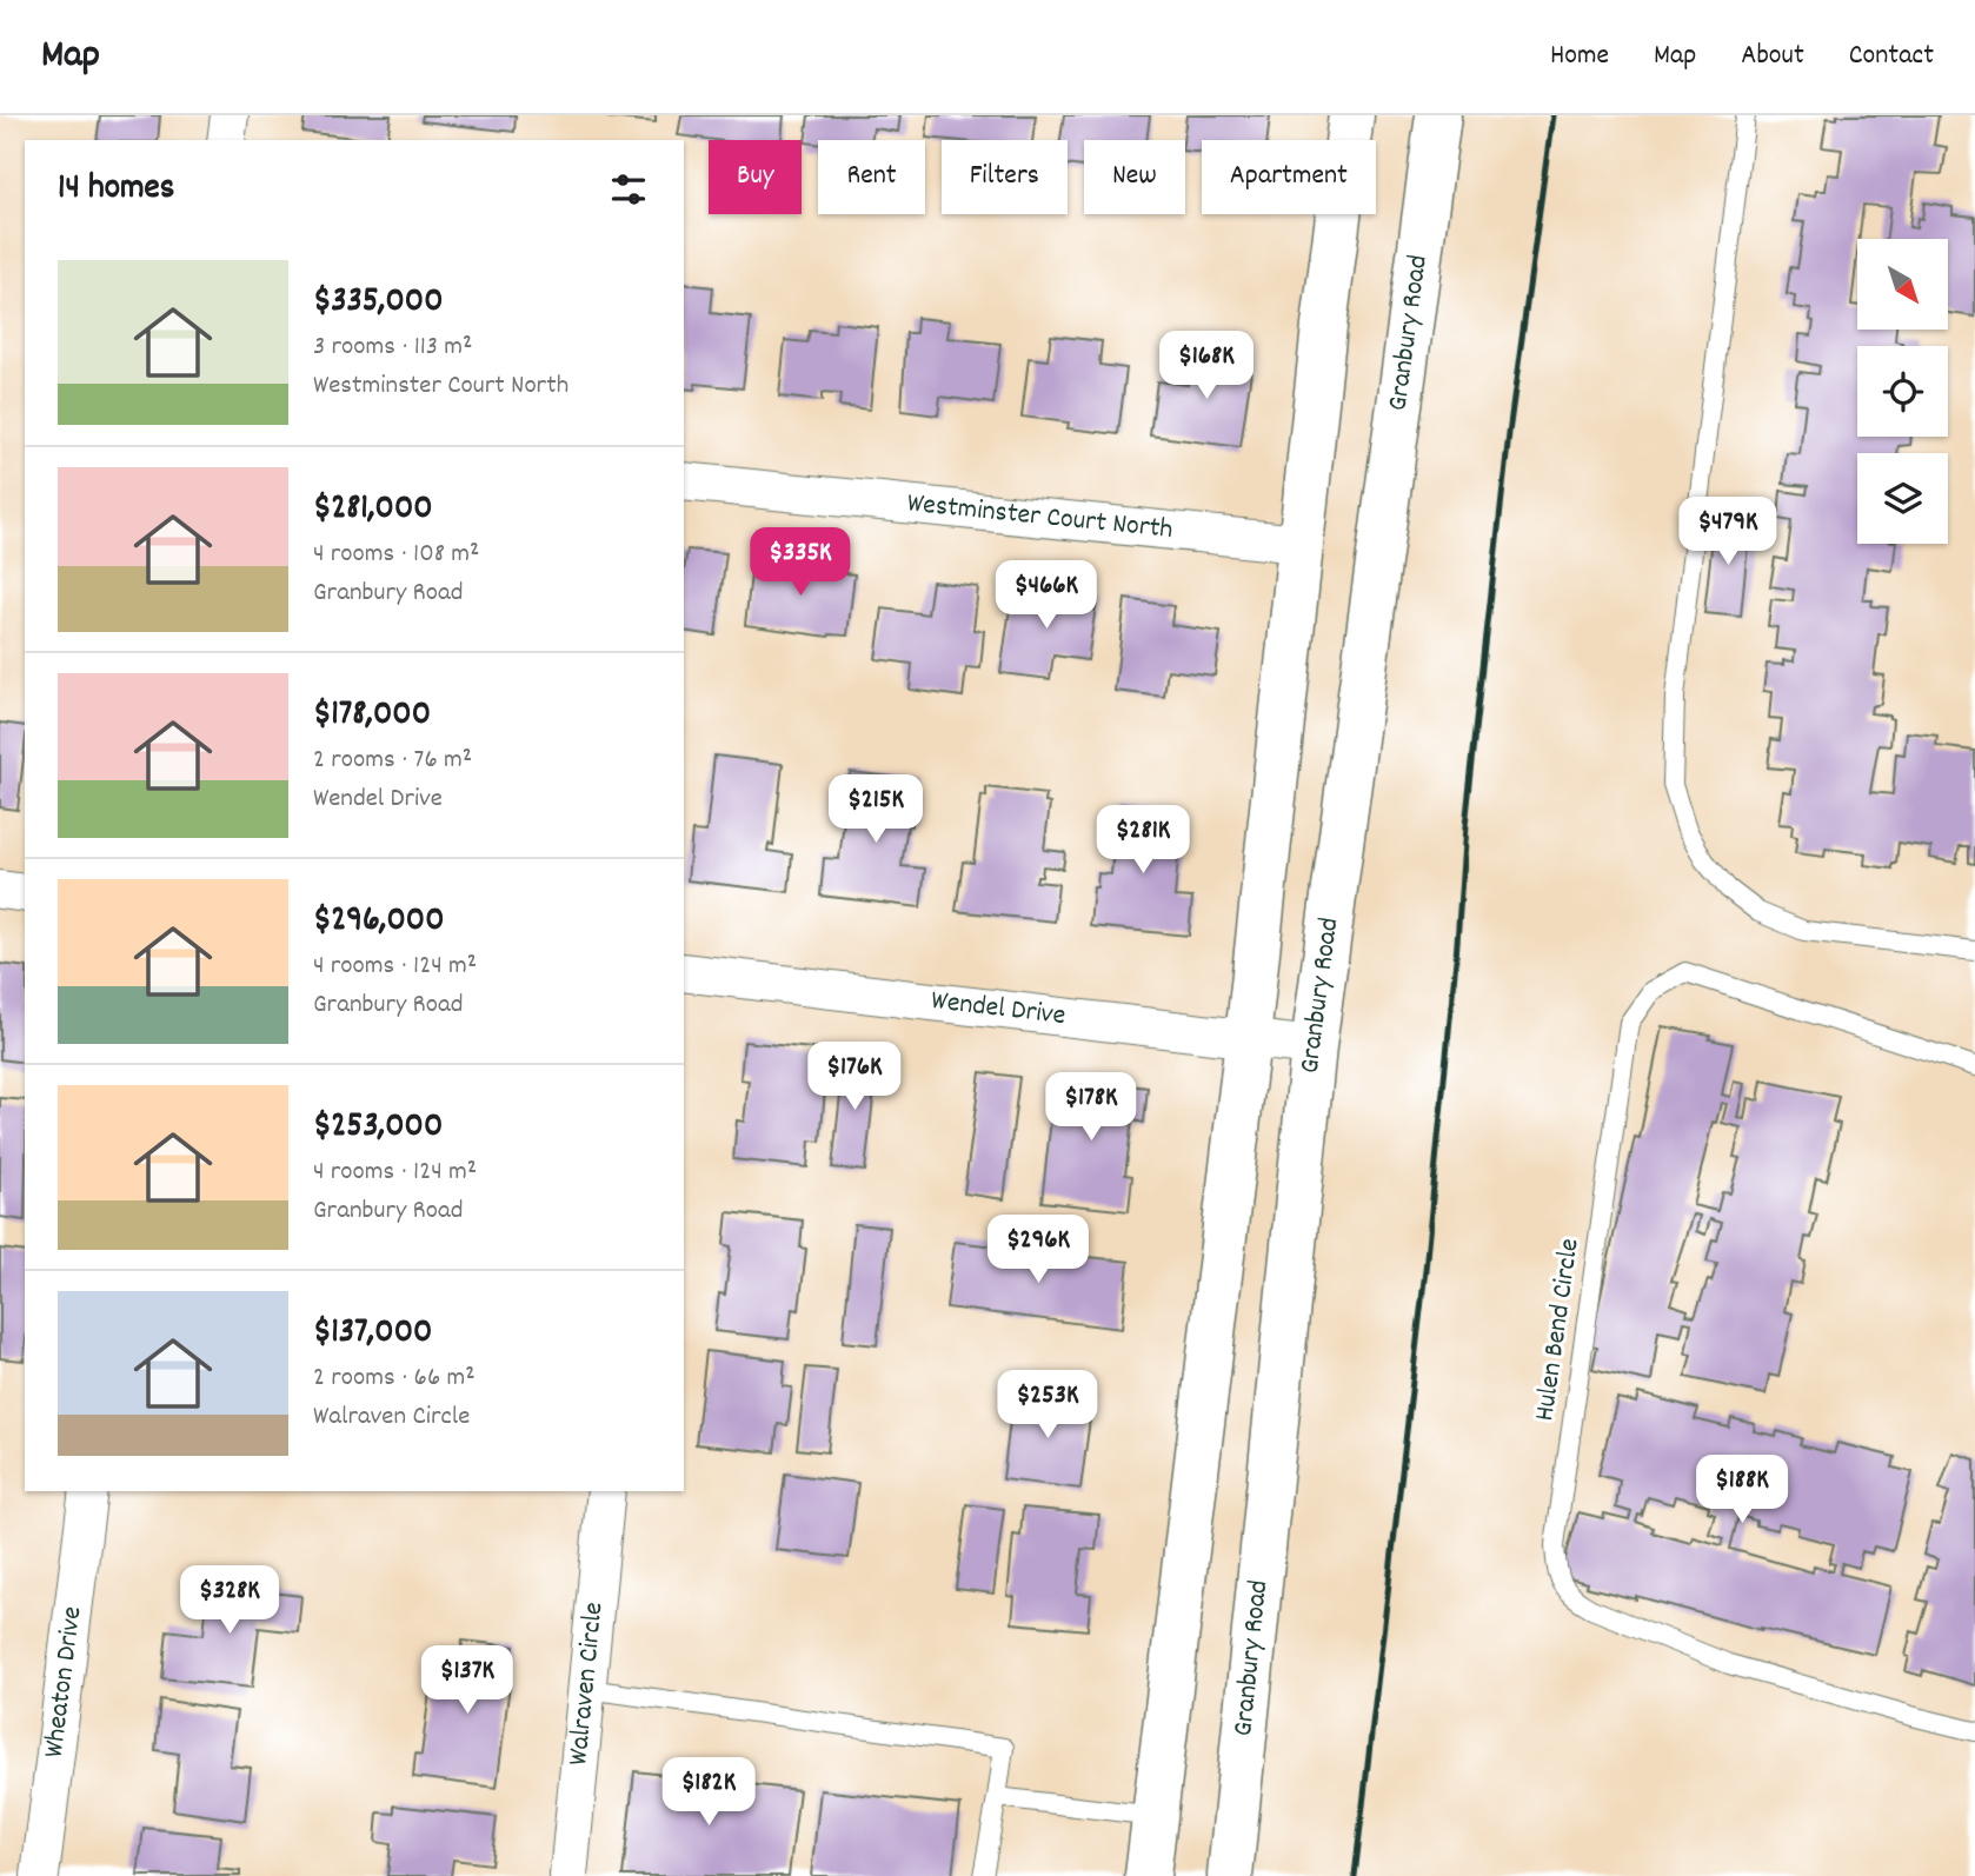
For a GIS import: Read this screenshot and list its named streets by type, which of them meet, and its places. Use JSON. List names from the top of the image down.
{
  "streets": {
    "main road": ["Granbury Road"],
    "street": [
      "Westminster Court North",
      "Wendel Drive",
      "Wheaton Drive",
      "Walraven Circle"
    ],
    "lane": ["Hulen Bend Circle"]
  },
  "crossings": [
    ["Granbury Road", "Wendel Drive"]
  ],
  "north": "bottom right",
  "page": {
    "header": "Map",
    "nav": [
      "Home",
      "Map",
      "About",
      "Contact"
    ],
    "chip": [
      "Buy",
      "Rent",
      "Filters",
      "New",
      "Apartment"
    ],
    "heading": "14 homes",
    "list": [
      {
        "name": "$335,000",
        "note": "3 rooms · 113 m² · Westminster Court North"
      },
      {
        "name": "$281,000",
        "note": "4 rooms · 108 m² · Granbury Road"
      },
      {
        "name": "$178,000",
        "note": "2 rooms · 76 m² · Wendel Drive"
      },
      {
        "name": "$296,000",
        "note": "4 rooms · 124 m² · Granbury Road"
      },
      {
        "name": "$253,000",
        "note": "4 rooms · 124 m² · Granbury Road"
      },
      {
        "name": "$137,000",
        "note": "2 rooms · 66 m² · Walraven Circle"
      }
    ],
    "price": [
      "$168K",
      "$479K",
      "$335K",
      "$466K",
      "$215K",
      "$281K",
      "$176K",
      "$178K",
      "$296K",
      "$253K",
      "$188K",
      "$328K",
      "$137K",
      "$182K"
    ]
  }
}
